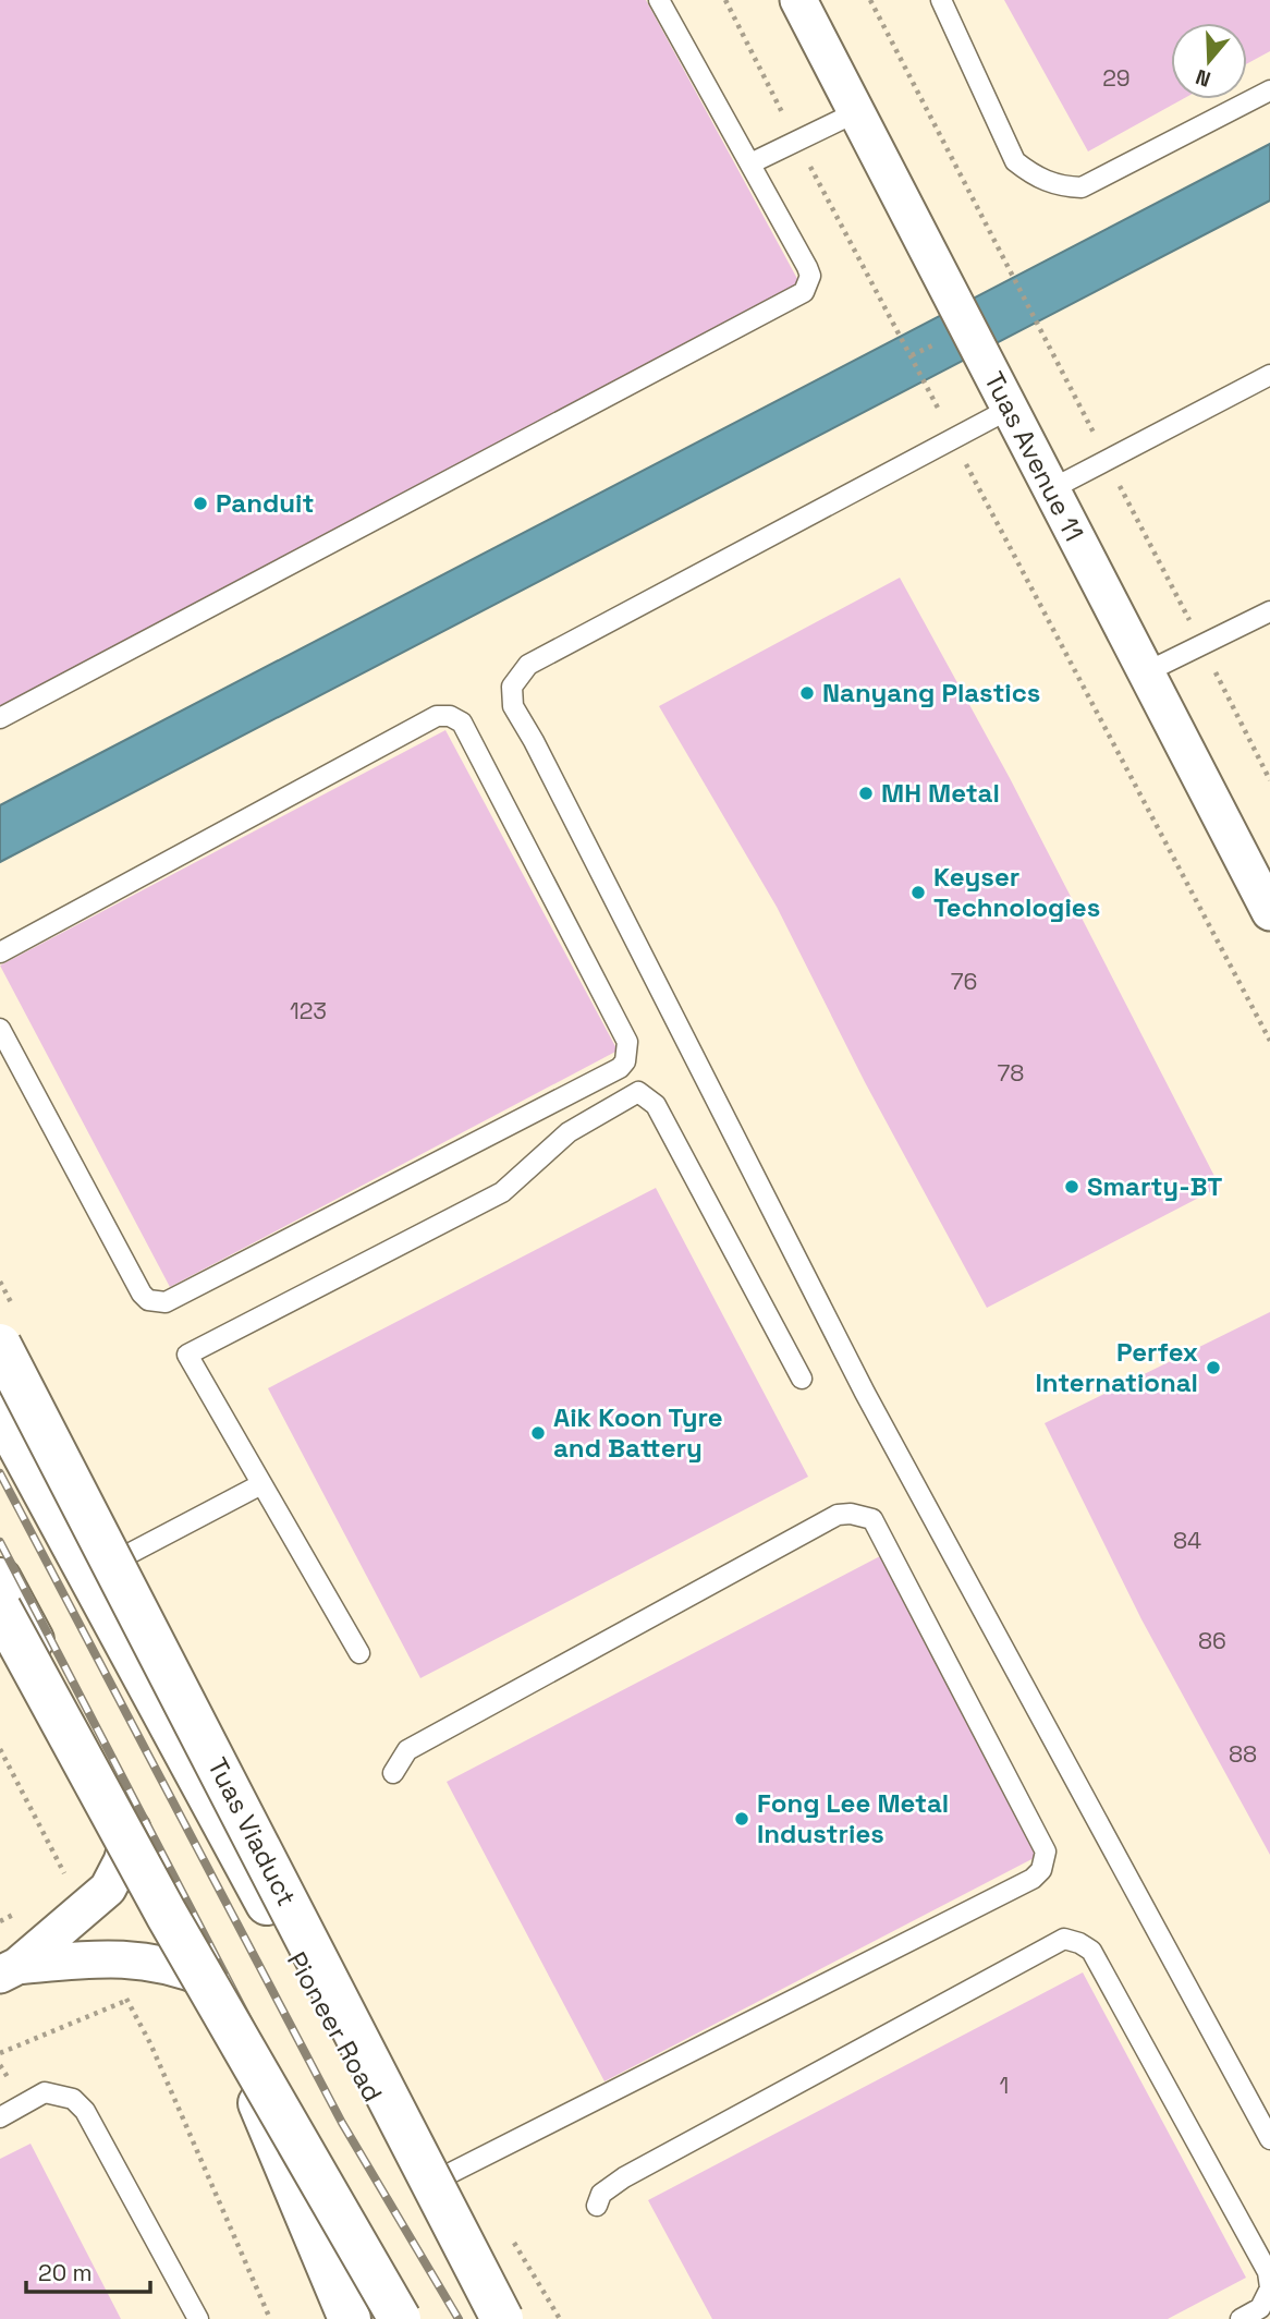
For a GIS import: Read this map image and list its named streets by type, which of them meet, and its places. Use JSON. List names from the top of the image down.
{
  "streets": {
    "main road": ["Tuas Viaduct", "Pioneer Road"],
    "street": ["Tuas Avenue 11"]
  },
  "crossings": [
    ["Tuas Viaduct", "Pioneer Road"]
  ],
  "places": [
    "Panduit",
    "Nanyang Plastics",
    "MH Metal",
    "Keyser Technologies",
    "Smarty-BT",
    "Perfex International",
    "Aik Koon Tyre and Battery",
    "Fong Lee Metal Industries"
  ],
  "house_numbers": [
    "29",
    "76",
    "123",
    "78",
    "84",
    "86",
    "88",
    "1"
  ],
  "scale_bar": "20 m",
  "north": "bottom"
}
